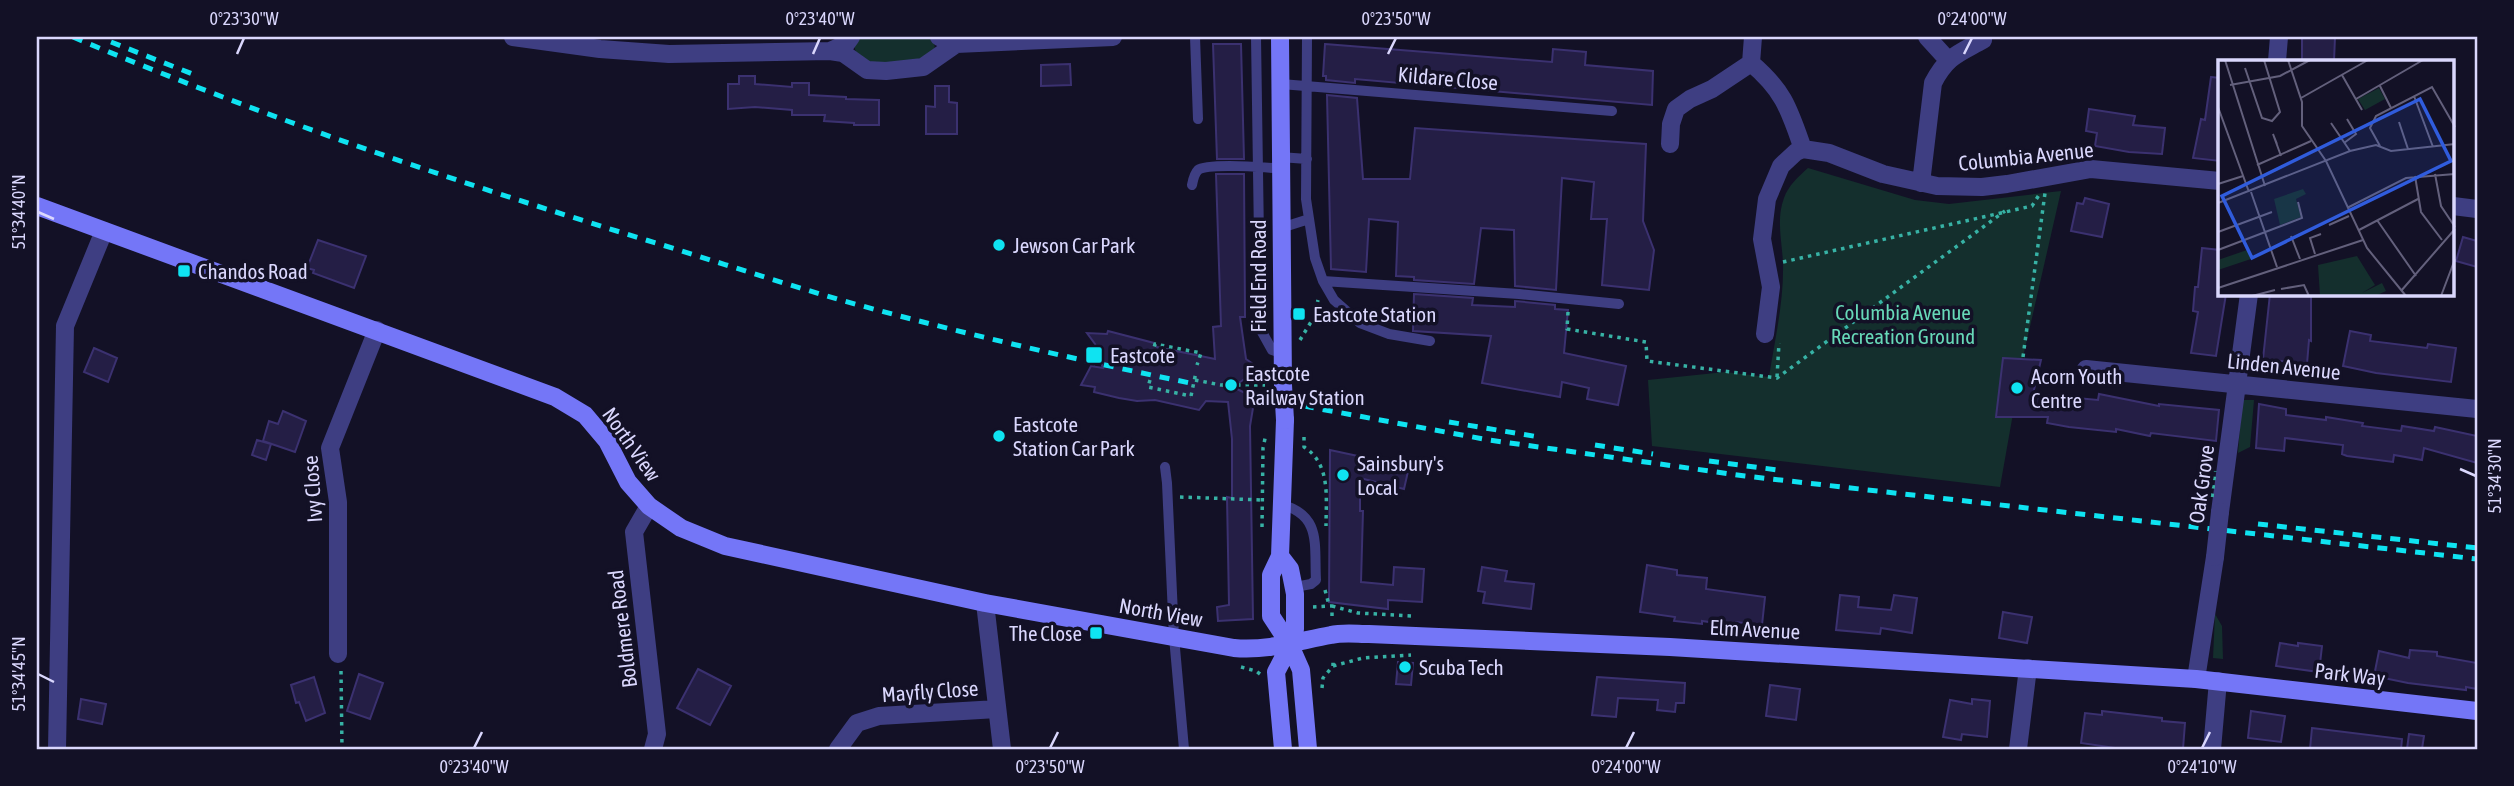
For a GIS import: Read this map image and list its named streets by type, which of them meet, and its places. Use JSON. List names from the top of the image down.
{
  "streets": {
    "street": [
      "Columbia Avenue",
      "Field End Road",
      "Linden Avenue",
      "North View",
      "Oak Grove",
      "Ivy Close",
      "Boldmere Road",
      "Elm Avenue",
      "Park Way",
      "Mayfly Close"
    ],
    "lane": ["Kildare Close"]
  },
  "crossings": [
    ["Kildare Close", "Field End Road"],
    ["Field End Road", "North View"],
    ["Field End Road", "Elm Avenue"],
    ["Linden Avenue", "Oak Grove"],
    ["North View", "Ivy Close"],
    ["North View", "Boldmere Road"],
    ["North View", "Elm Avenue"],
    ["Oak Grove", "Elm Avenue"],
    ["Elm Avenue", "Park Way"]
  ],
  "parks": ["Columbia Avenue Recreation Ground"],
  "places": {
    "other": [
      "Jewson Car Park",
      "Eastcote Railway Station",
      "Acorn Youth Centre",
      "Eastcote Station Car Park",
      "Sainsbury's Local",
      "Scuba Tech"
    ],
    "transit": [
      "Chandos Road",
      "Eastcote Station",
      "Eastcote",
      "The Close"
    ]
  },
  "coordinates": [
    "0°23'30\"W",
    "0°23'40\"W",
    "0°23'50\"W",
    "0°24'00\"W",
    "51°34'40\"N",
    "51°34'30\"N",
    "51°34'45\"N",
    "0°24'10\"W"
  ]
}
